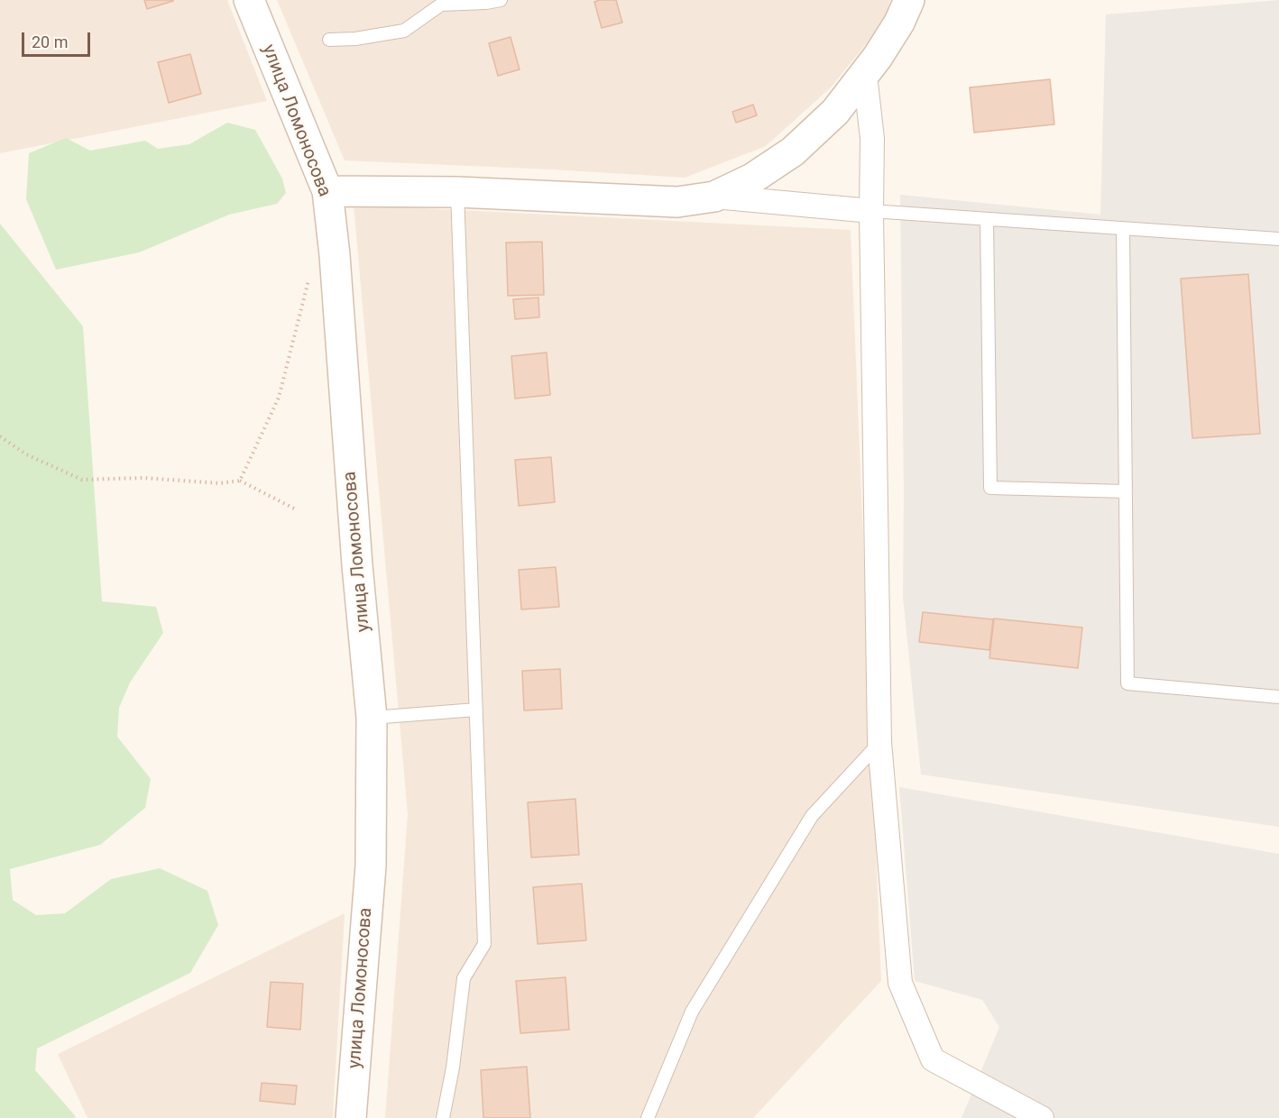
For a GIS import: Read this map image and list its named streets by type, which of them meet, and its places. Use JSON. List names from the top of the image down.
{
  "streets": {
    "main road": ["улица Ломоносова"]
  },
  "scale_bar": "20 m"
}
